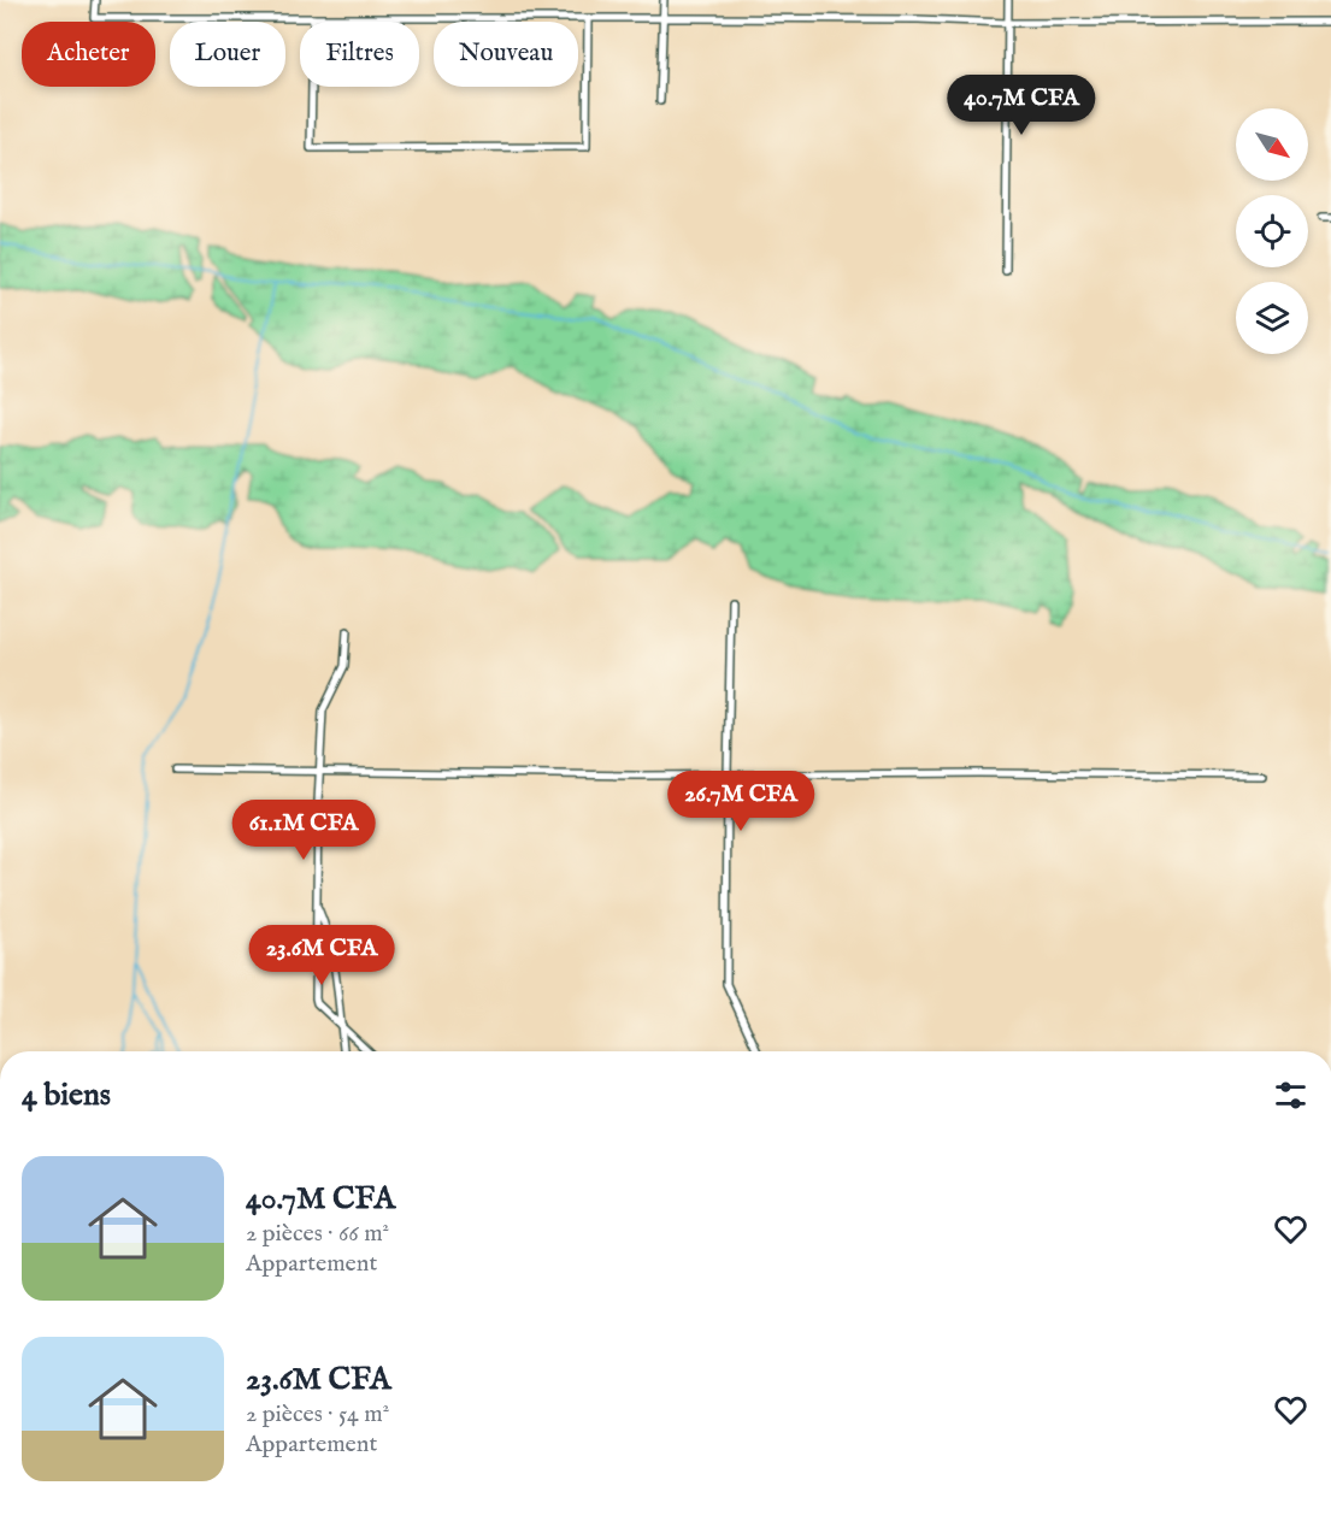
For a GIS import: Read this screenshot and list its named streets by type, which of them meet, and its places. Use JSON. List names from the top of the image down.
{
  "north": "bottom right",
  "page": {
    "chip": [
      "Acheter",
      "Louer",
      "Filtres",
      "Nouveau"
    ],
    "price": [
      "40.7M CFA",
      "26.7M CFA",
      "61.1M CFA",
      "23.6M CFA"
    ],
    "heading": "4 biens",
    "list": [
      {
        "name": "40.7M CFA",
        "note": "2 pièces · 66 m² · Appartement"
      },
      {
        "name": "23.6M CFA",
        "note": "2 pièces · 54 m² · Appartement"
      }
    ]
  }
}
